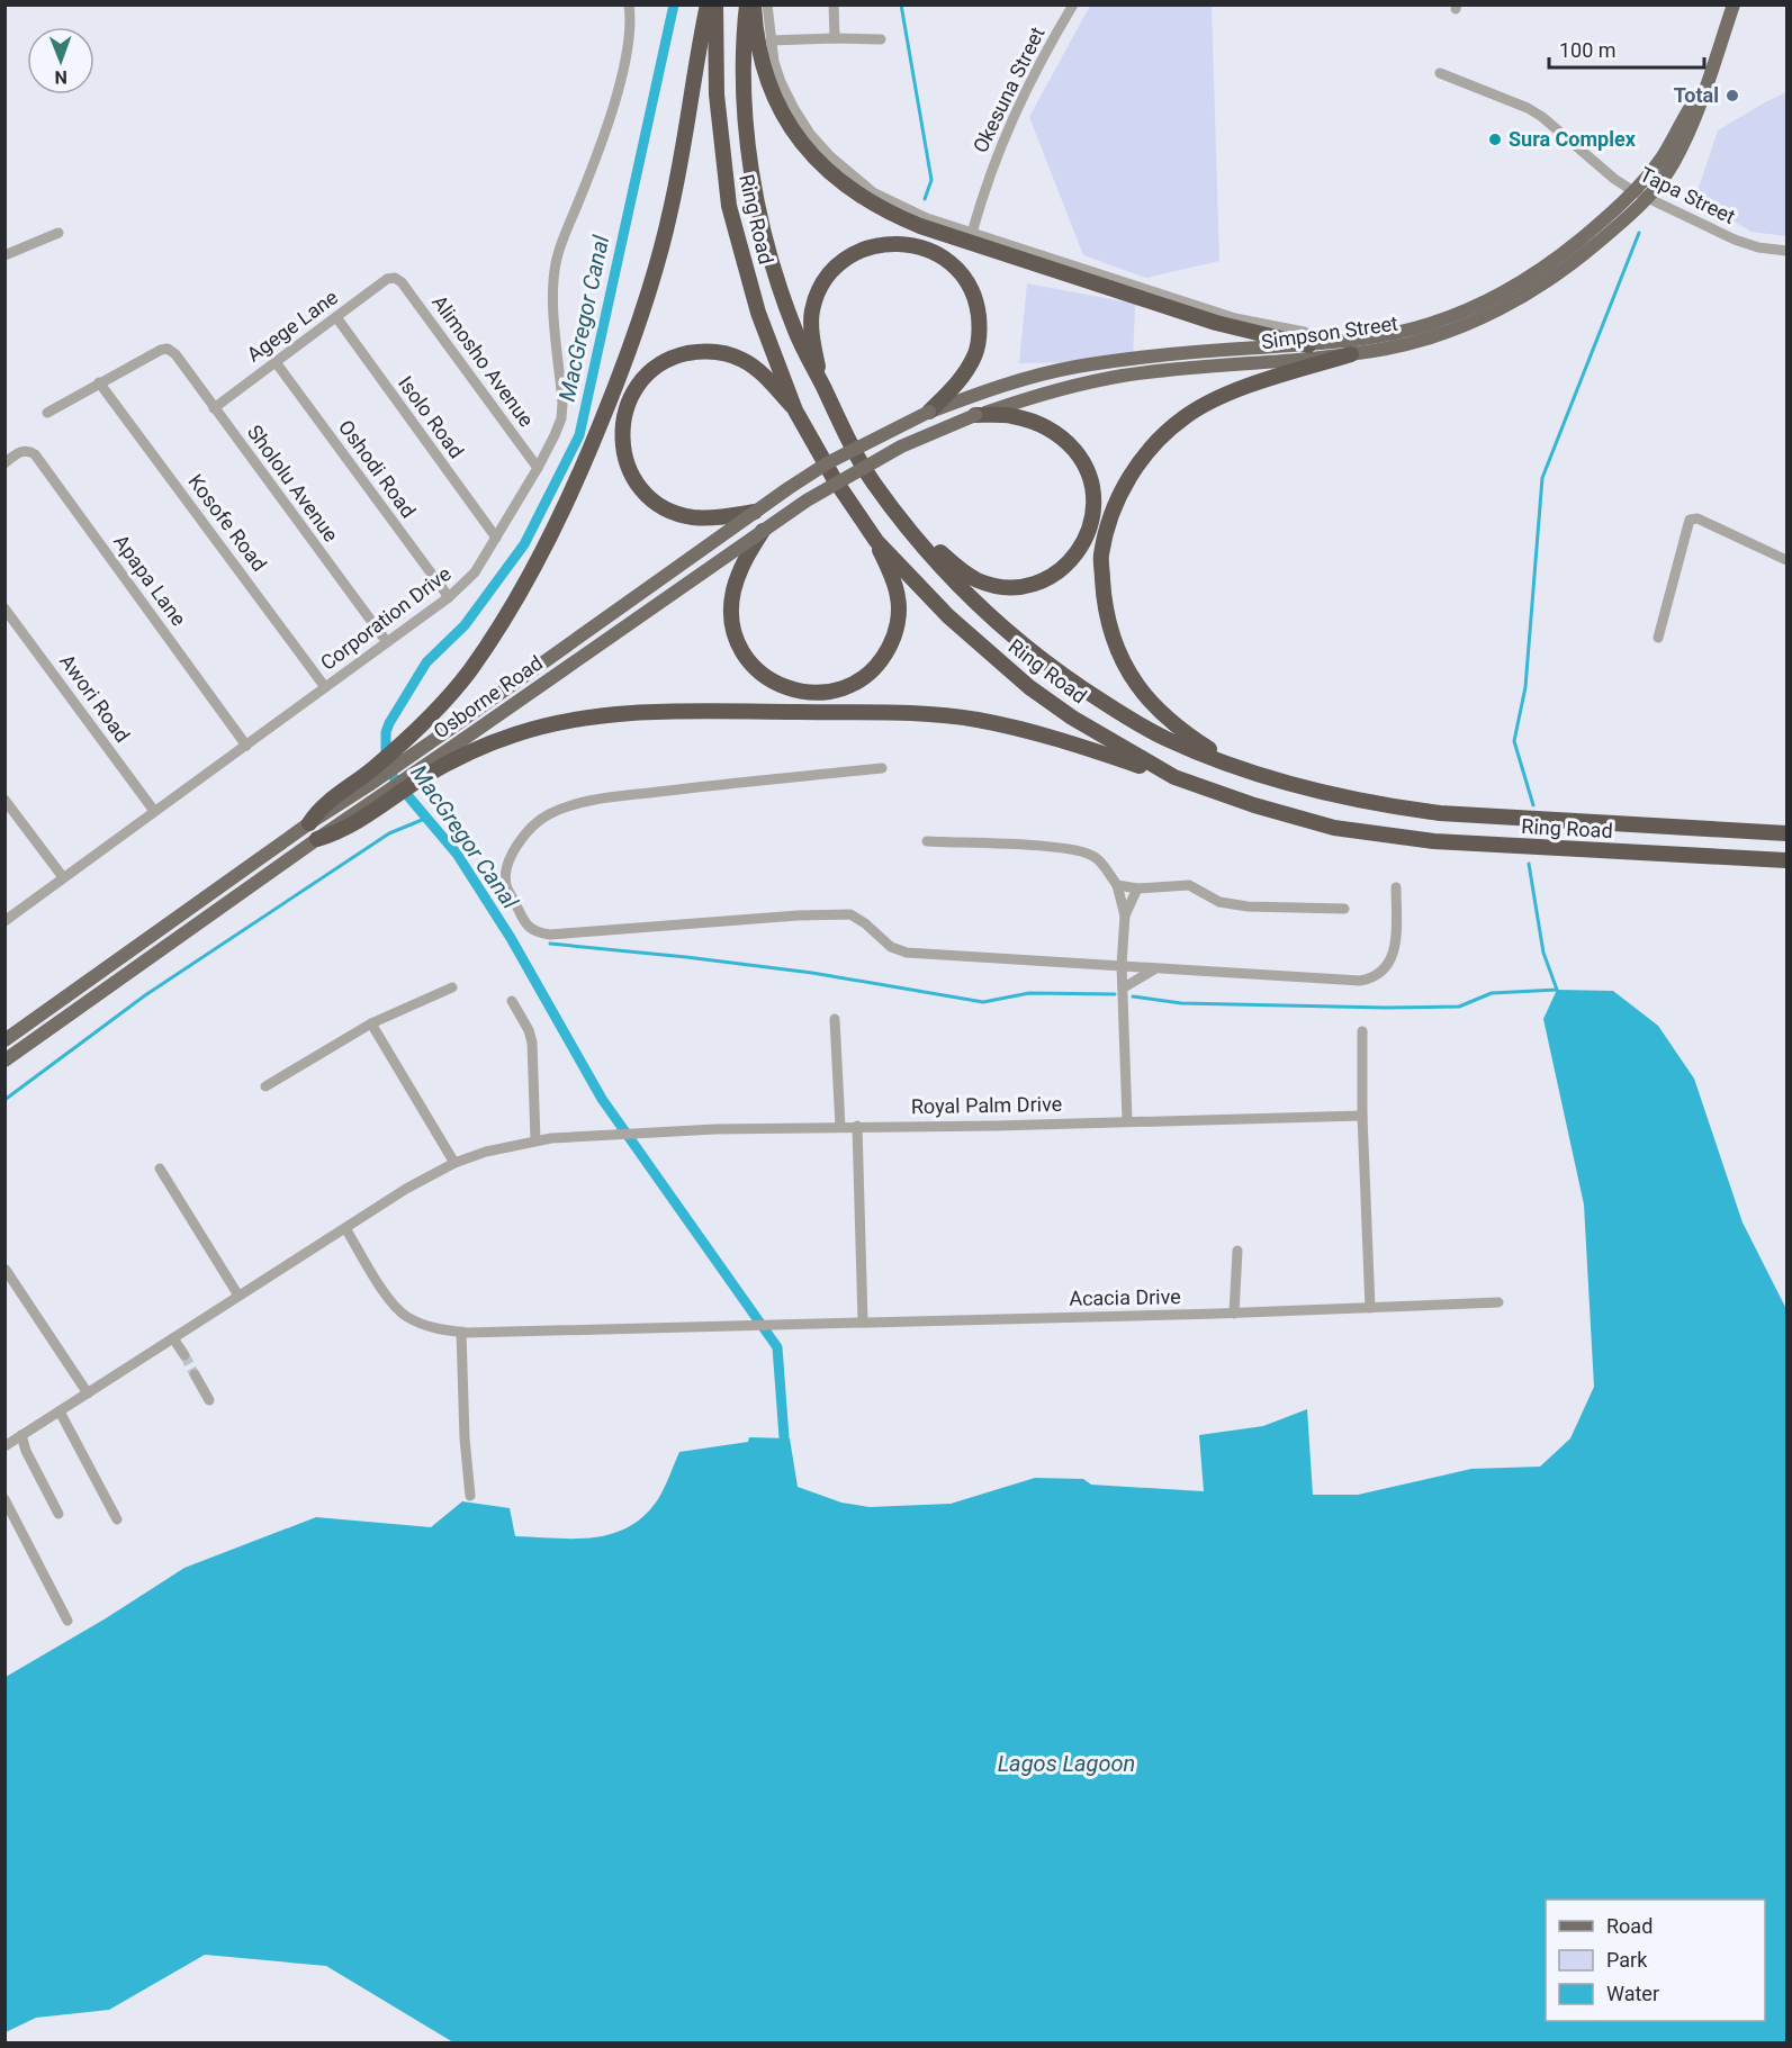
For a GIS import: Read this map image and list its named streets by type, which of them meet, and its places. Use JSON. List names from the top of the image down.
{
  "streets": {
    "highway": ["Ring Road"],
    "main road": ["Simpson Street", "Osborne Road"],
    "street": [
      "Okesuna Street",
      "Tapa Street",
      "Agege Lane",
      "Alimosho Avenue",
      "Isolo Road",
      "Oshodi Road",
      "Shololu Avenue",
      "Kosofe Road",
      "Apapa Lane",
      "Corporation Drive",
      "Awori Road",
      "Royal Palm Drive",
      "Acacia Drive"
    ]
  },
  "crossings": [
    ["Tapa Street", "Simpson Street"],
    ["Tapa Street", "Osborne Road"],
    ["Agege Lane", "Alimosho Avenue"],
    ["Agege Lane", "Isolo Road"],
    ["Agege Lane", "Oshodi Road"],
    ["Agege Lane", "Shololu Avenue"],
    ["Simpson Street", "Osborne Road"],
    ["Alimosho Avenue", "Corporation Drive"],
    ["Isolo Road", "Corporation Drive"],
    ["Oshodi Road", "Corporation Drive"],
    ["Shololu Avenue", "Kosofe Road"],
    ["Shololu Avenue", "Corporation Drive"],
    ["Kosofe Road", "Corporation Drive"],
    ["Apapa Lane", "Corporation Drive"],
    ["Corporation Drive", "Awori Road"],
    ["Royal Palm Drive", "Acacia Drive"]
  ],
  "water": ["MacGregor Canal", "Lagos Lagoon"],
  "places": ["Total", "Sura Complex"],
  "legend": ["Road", "Park", "Water"],
  "scale_bar": "100 m",
  "north": "bottom"
}
